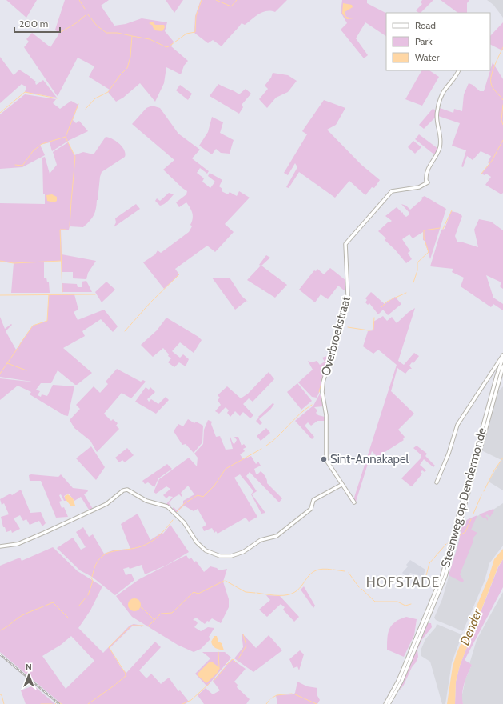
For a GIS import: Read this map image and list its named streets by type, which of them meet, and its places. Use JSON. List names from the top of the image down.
{
  "streets": {
    "street": ["Overbroekstraat", "Steenweg op Dendermonde"]
  },
  "districts": ["HOFSTADE"],
  "water": ["Dender"],
  "places": ["Sint-Annakapel"],
  "legend": ["Road", "Park", "Water"],
  "scale_bar": "200 m",
  "north": "top"
}
